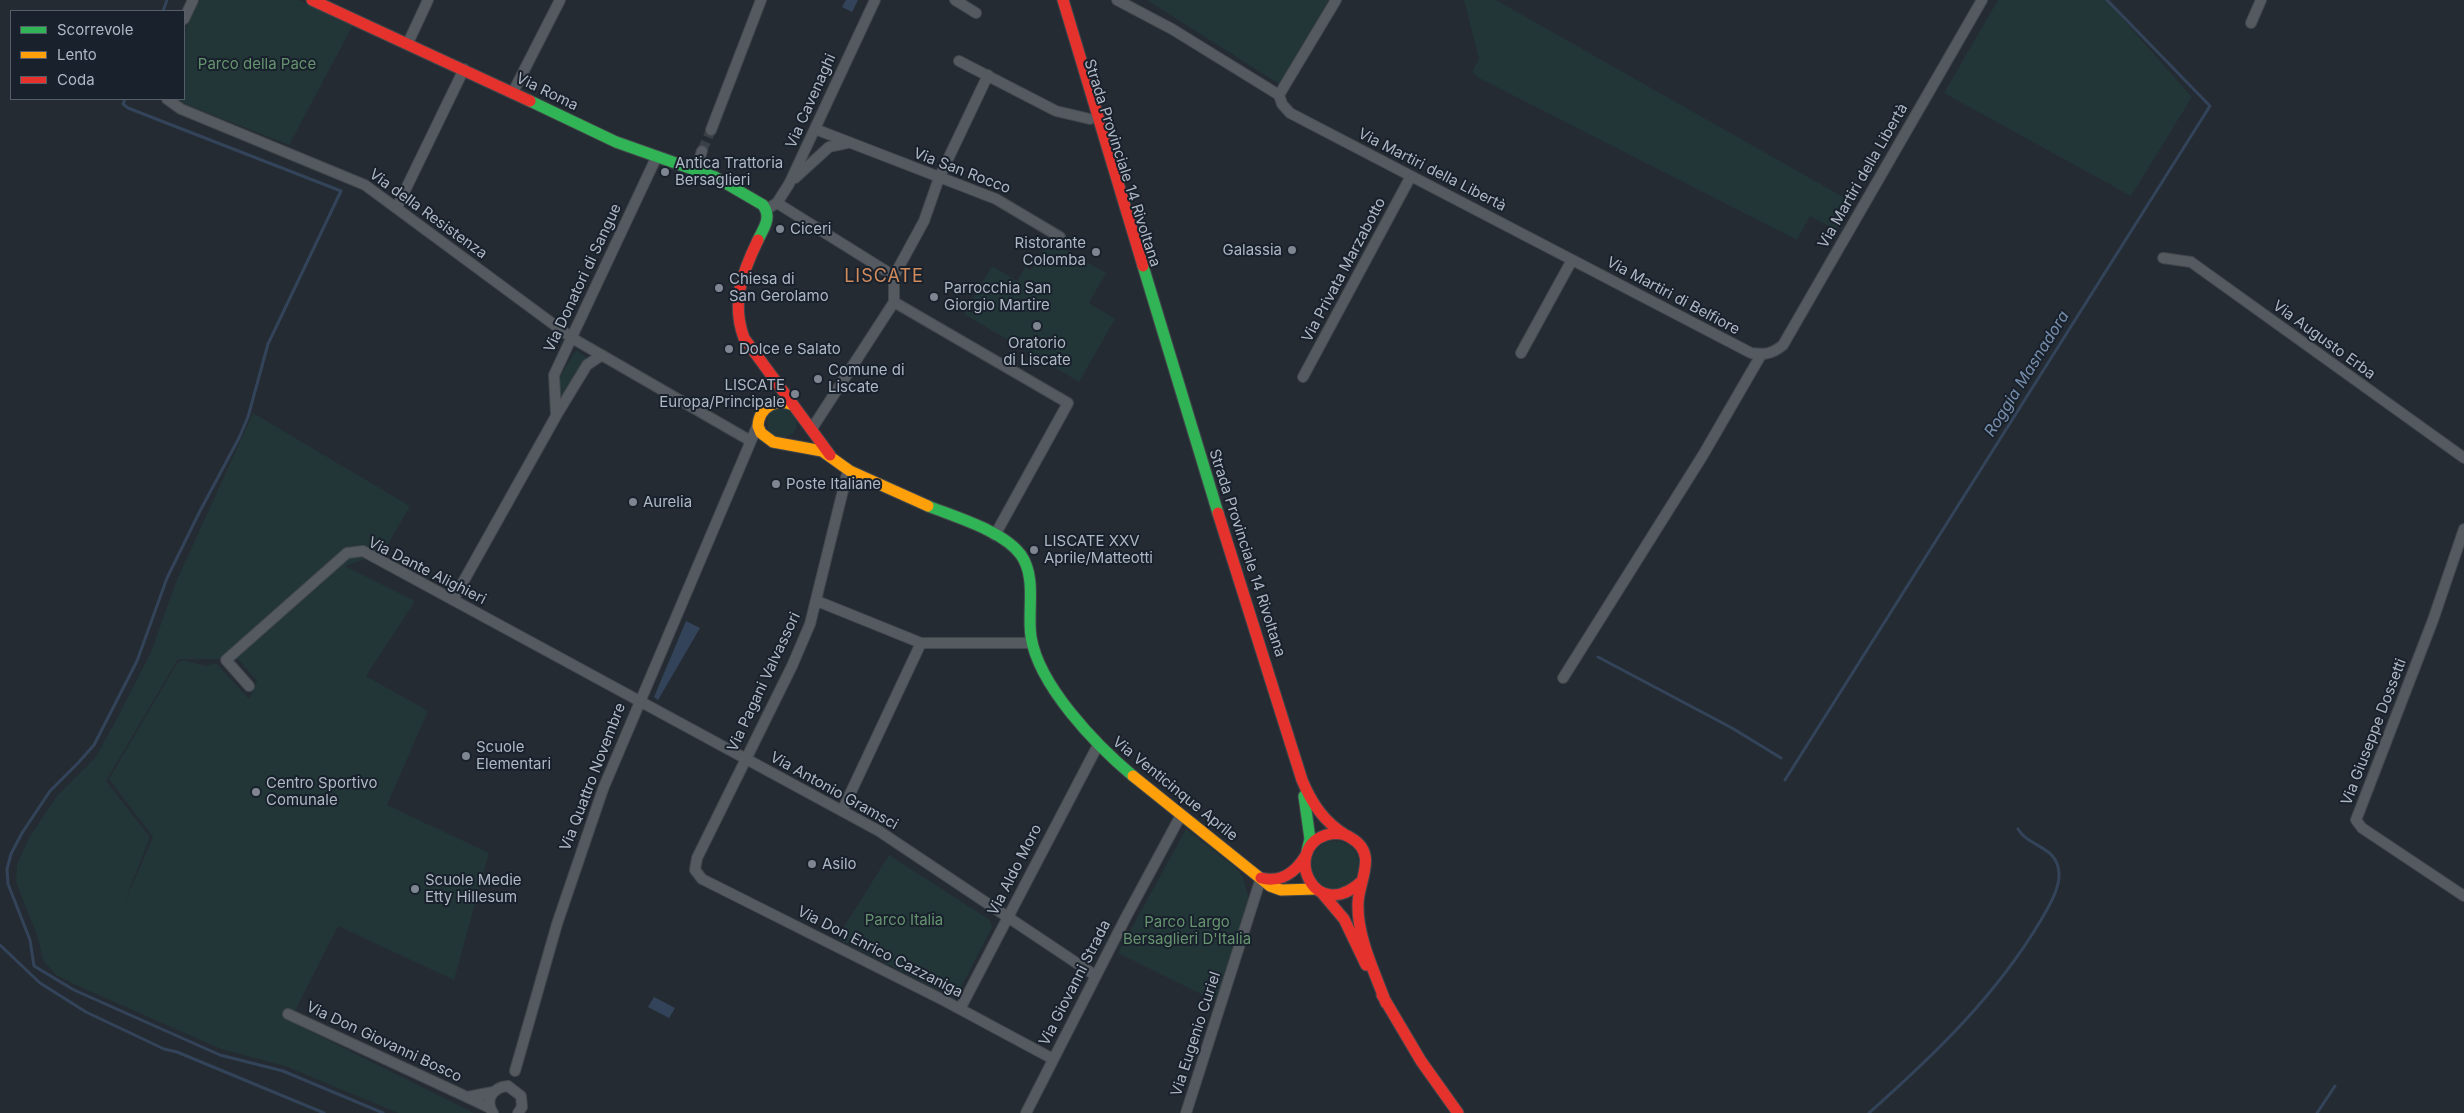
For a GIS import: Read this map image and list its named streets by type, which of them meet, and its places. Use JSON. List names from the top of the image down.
{
  "streets": {
    "main road": ["Via Roma", "Strada Provinciale 14 Rivoltana", "Via Venticinque Aprile"],
    "street": [
      "Via Cavenaghi",
      "Via Martiri della Libertà",
      "Via San Rocco",
      "Via della Resistenza",
      "Via Privata Marzabotto",
      "Via Donatori di Sangue",
      "Via Martiri di Belfiore",
      "Via Augusto Erba",
      "Via Dante Alighieri",
      "Via Pagani Valvassori",
      "Via Giuseppe Dossetti",
      "Via Quattro Novembre",
      "Via Antonio Gramsci",
      "Via Aldo Moro",
      "Via Don Enrico Cazzaniga",
      "Via Giovanni Strada",
      "Via Eugenio Curiel",
      "Via Don Giovanni Bosco"
    ]
  },
  "crossings": [
    ["Via Roma", "Via Cavenaghi"],
    ["Via Roma", "Via Donatori di Sangue"],
    ["Via Cavenaghi", "Via San Rocco"],
    ["Strada Provinciale 14 Rivoltana", "Via Venticinque Aprile"],
    ["Via Martiri della Libertà", "Via Privata Marzabotto"],
    ["Via Martiri della Libertà", "Via Martiri di Belfiore"],
    ["Via della Resistenza", "Via Donatori di Sangue"],
    ["Via della Resistenza", "Via Quattro Novembre"],
    ["Via Dante Alighieri", "Via Quattro Novembre"],
    ["Via Dante Alighieri", "Via Antonio Gramsci"],
    ["Via Pagani Valvassori", "Via Venticinque Aprile"],
    ["Via Pagani Valvassori", "Via Antonio Gramsci"],
    ["Via Pagani Valvassori", "Via Don Enrico Cazzaniga"],
    ["Via Quattro Novembre", "Via Venticinque Aprile"],
    ["Via Quattro Novembre", "Via Antonio Gramsci"],
    ["Via Quattro Novembre", "Via Don Giovanni Bosco"],
    ["Via Venticinque Aprile", "Via Aldo Moro"],
    ["Via Venticinque Aprile", "Via Giovanni Strada"],
    ["Via Venticinque Aprile", "Via Eugenio Curiel"],
    ["Via Antonio Gramsci", "Via Aldo Moro"],
    ["Via Antonio Gramsci", "Via Giovanni Strada"],
    ["Via Aldo Moro", "Via Don Enrico Cazzaniga"],
    ["Via Don Enrico Cazzaniga", "Via Giovanni Strada"]
  ],
  "districts": ["LISCATE"],
  "water": ["Roggia Masnadora"],
  "parks": ["Parco della Pace", "Parco Italia", "Parco Largo Bersaglieri D'Italia"],
  "places": [
    "Antica Trattoria Bersaglieri",
    "Ciceri",
    "Galassia",
    "Ristorante Colomba",
    "Chiesa di San Gerolamo",
    "Parrocchia San Giorgio Martire",
    "Oratorio di Liscate",
    "Dolce e Salato",
    "Comune di Liscate",
    "LISCATE Europa/Principale",
    "Poste Italiane",
    "Aurelia",
    "LISCATE XXV Aprile/Matteotti",
    "Scuole Elementari",
    "Centro Sportivo Comunale",
    "Asilo",
    "Scuole Medie Etty Hillesum"
  ],
  "legend": ["Scorrevole", "Lento", "Coda"]
}
